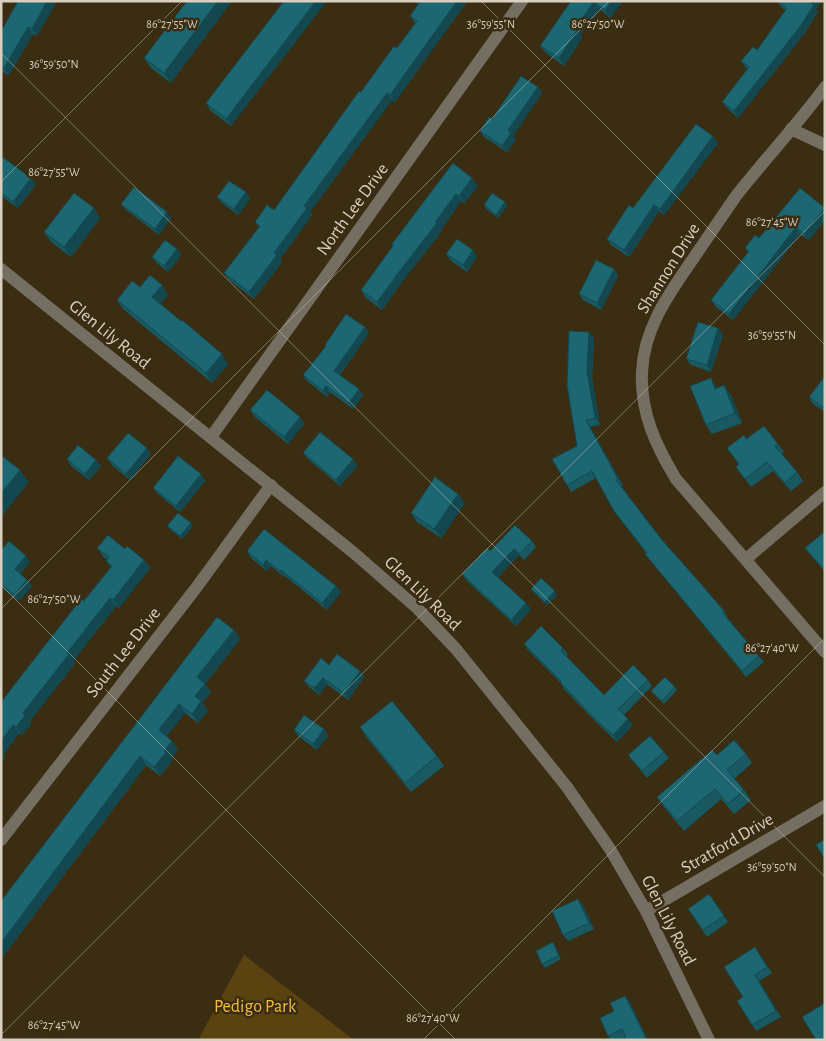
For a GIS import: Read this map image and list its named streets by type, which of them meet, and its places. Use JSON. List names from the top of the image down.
{
  "streets": {
    "street": [
      "North Lee Drive",
      "Shannon Drive",
      "Glen Lily Road",
      "South Lee Drive",
      "Stratford Drive"
    ]
  },
  "crossings": [
    ["North Lee Drive", "Glen Lily Road"],
    ["Glen Lily Road", "South Lee Drive"],
    ["Glen Lily Road", "Stratford Drive"]
  ],
  "parks": ["Pedigo Park"],
  "coordinates": [
    "86°27'55\"W",
    "36°59'55\"N",
    "86°27'50\"W",
    "36°59'50\"N",
    "86°27'45\"W",
    "86°27'40\"W"
  ]
}
